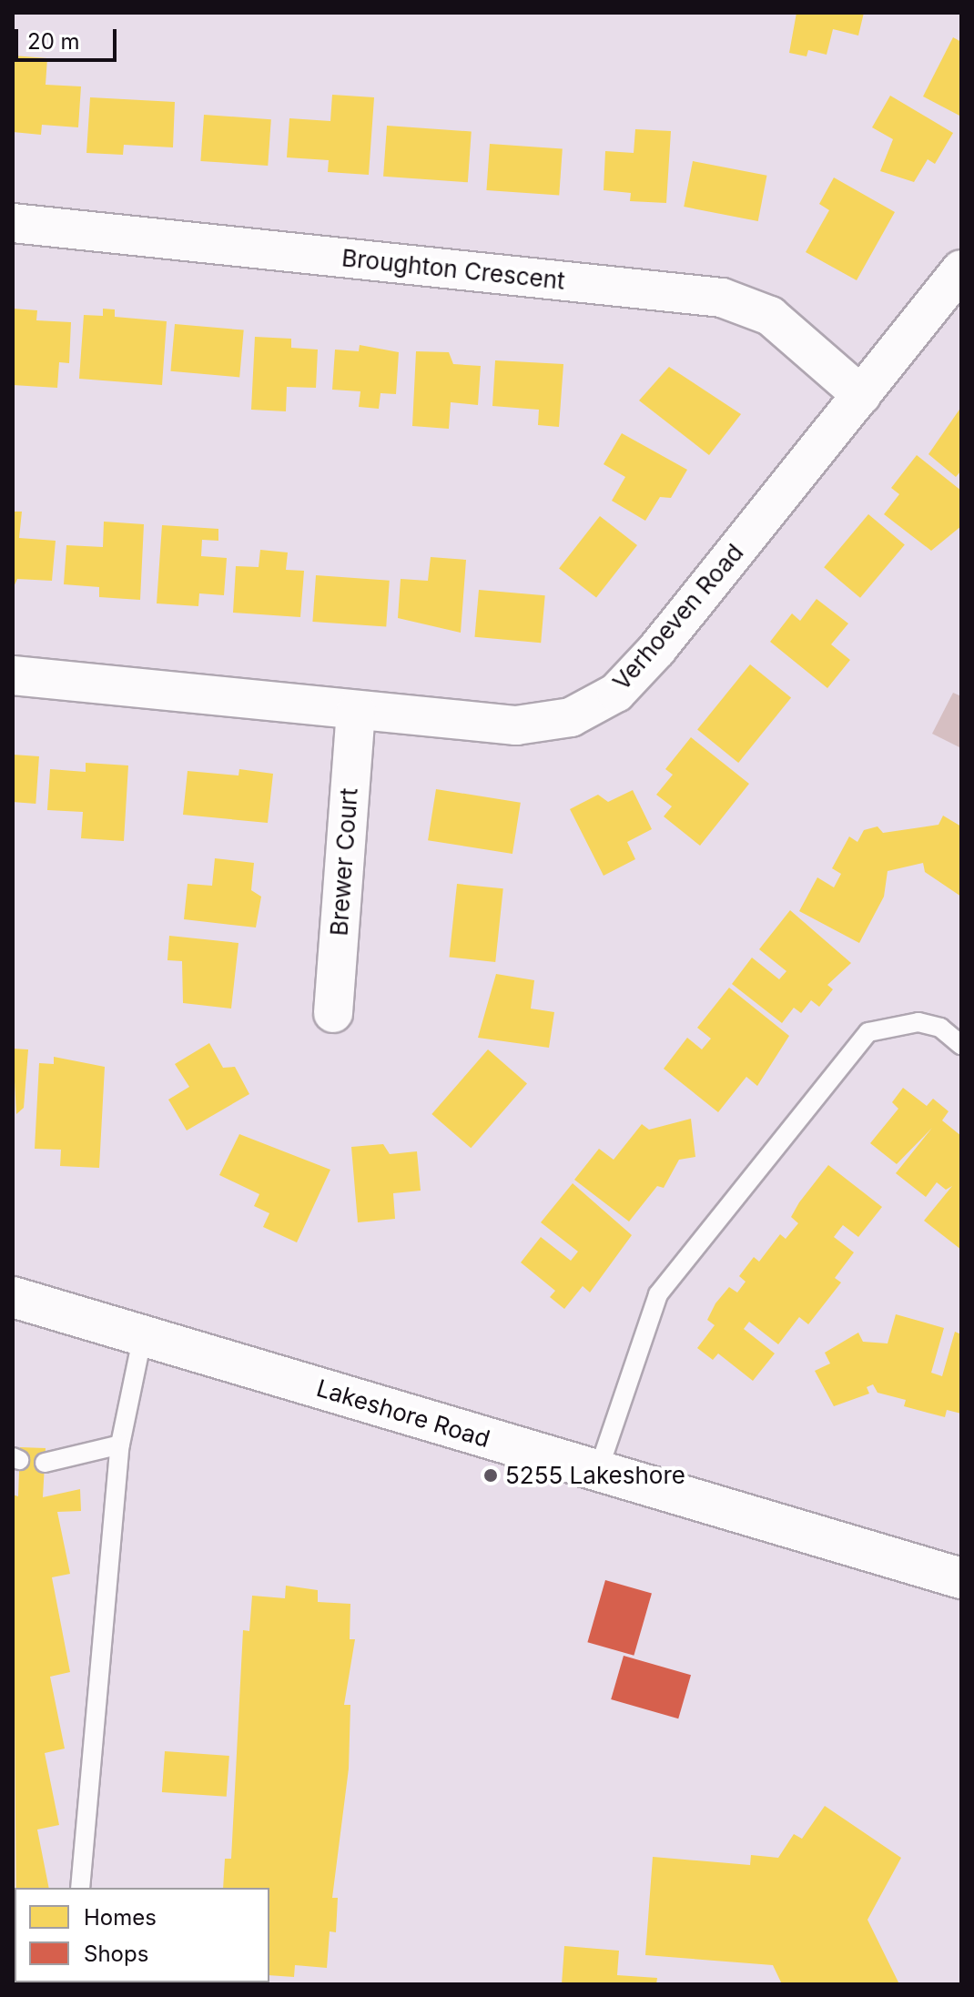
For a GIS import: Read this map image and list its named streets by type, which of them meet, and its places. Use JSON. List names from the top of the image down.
{
  "streets": {
    "main road": ["Lakeshore Road"],
    "street": ["Broughton Crescent", "Verhoeven Road", "Brewer Court"]
  },
  "crossings": [
    ["Broughton Crescent", "Verhoeven Road"],
    ["Verhoeven Road", "Brewer Court"]
  ],
  "places": ["5255 Lakeshore"],
  "legend": ["Homes", "Shops"],
  "scale_bar": "20 m"
}
